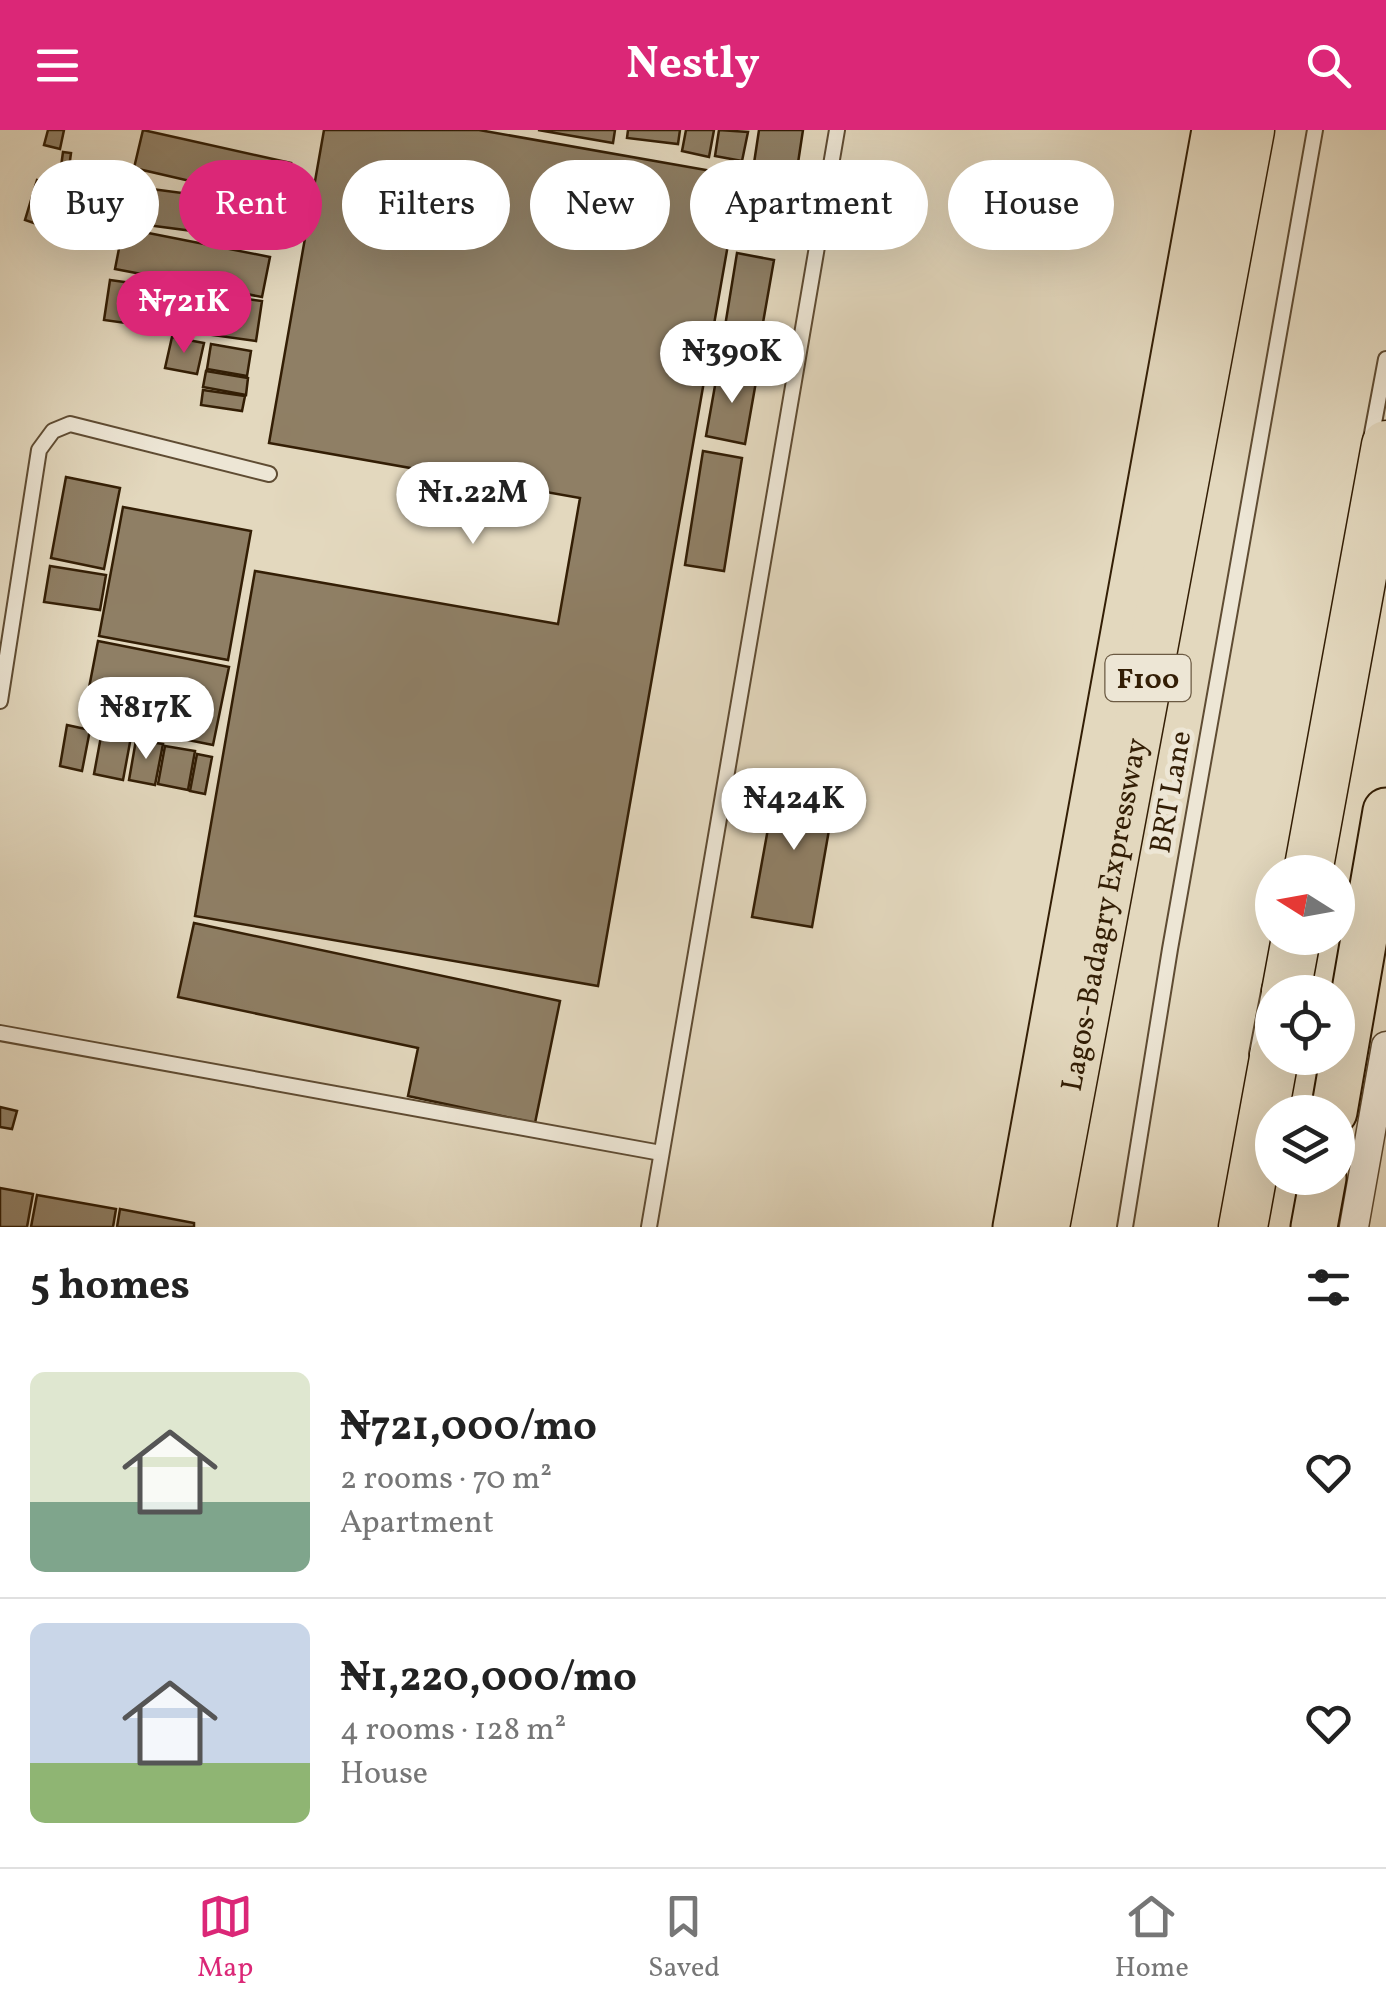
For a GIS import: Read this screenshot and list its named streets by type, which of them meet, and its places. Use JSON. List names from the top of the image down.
{
  "streets": {
    "highway": ["F100", "Lagos-Badagry Expressway"],
    "lane": ["BRT Lane"]
  },
  "north": "left",
  "page": {
    "header": "Nestly",
    "chip": [
      "Buy",
      "Rent",
      "Filters",
      "New",
      "Apartment",
      "House"
    ],
    "price": [
      "₦721K",
      "₦390K",
      "₦1.22M",
      "₦817K",
      "₦424K"
    ],
    "heading": "5 homes",
    "list": [
      {
        "name": "₦721,000/mo",
        "note": "2 rooms · 70 m² · Apartment"
      },
      {
        "name": "₦1,220,000/mo",
        "note": "4 rooms · 128 m² · House"
      }
    ],
    "tabs": ["Map", "Saved", "Home"]
  }
}
